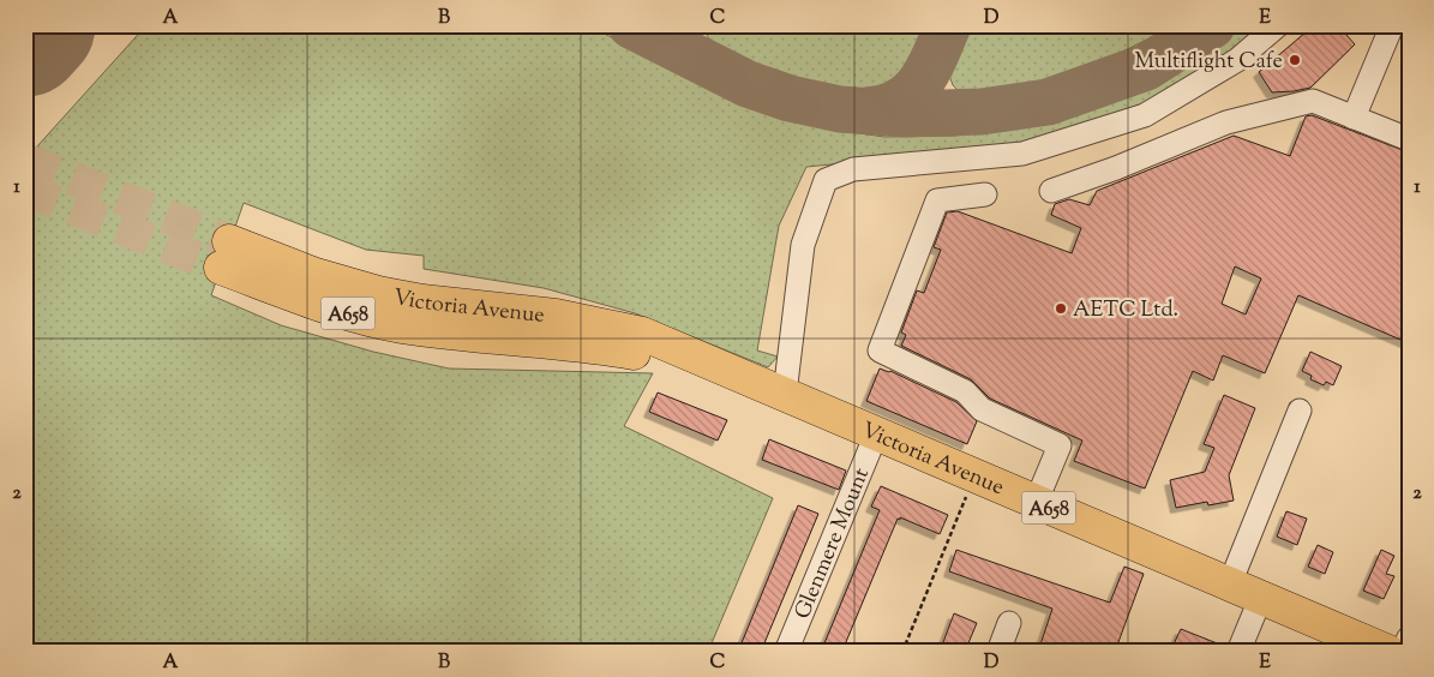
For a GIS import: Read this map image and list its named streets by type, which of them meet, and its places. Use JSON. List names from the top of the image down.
{
  "streets": {
    "highway": ["Victoria Avenue", "A658"],
    "street": ["Glenmere Mount"]
  },
  "crossings": [
    ["Victoria Avenue", "Glenmere Mount"]
  ],
  "places": ["Multiflight Cafe", "AETC Ltd."],
  "grid": {
    "columns": [
      "A",
      "B",
      "C",
      "D",
      "E"
    ],
    "rows": ["1", "2"]
  }
}
